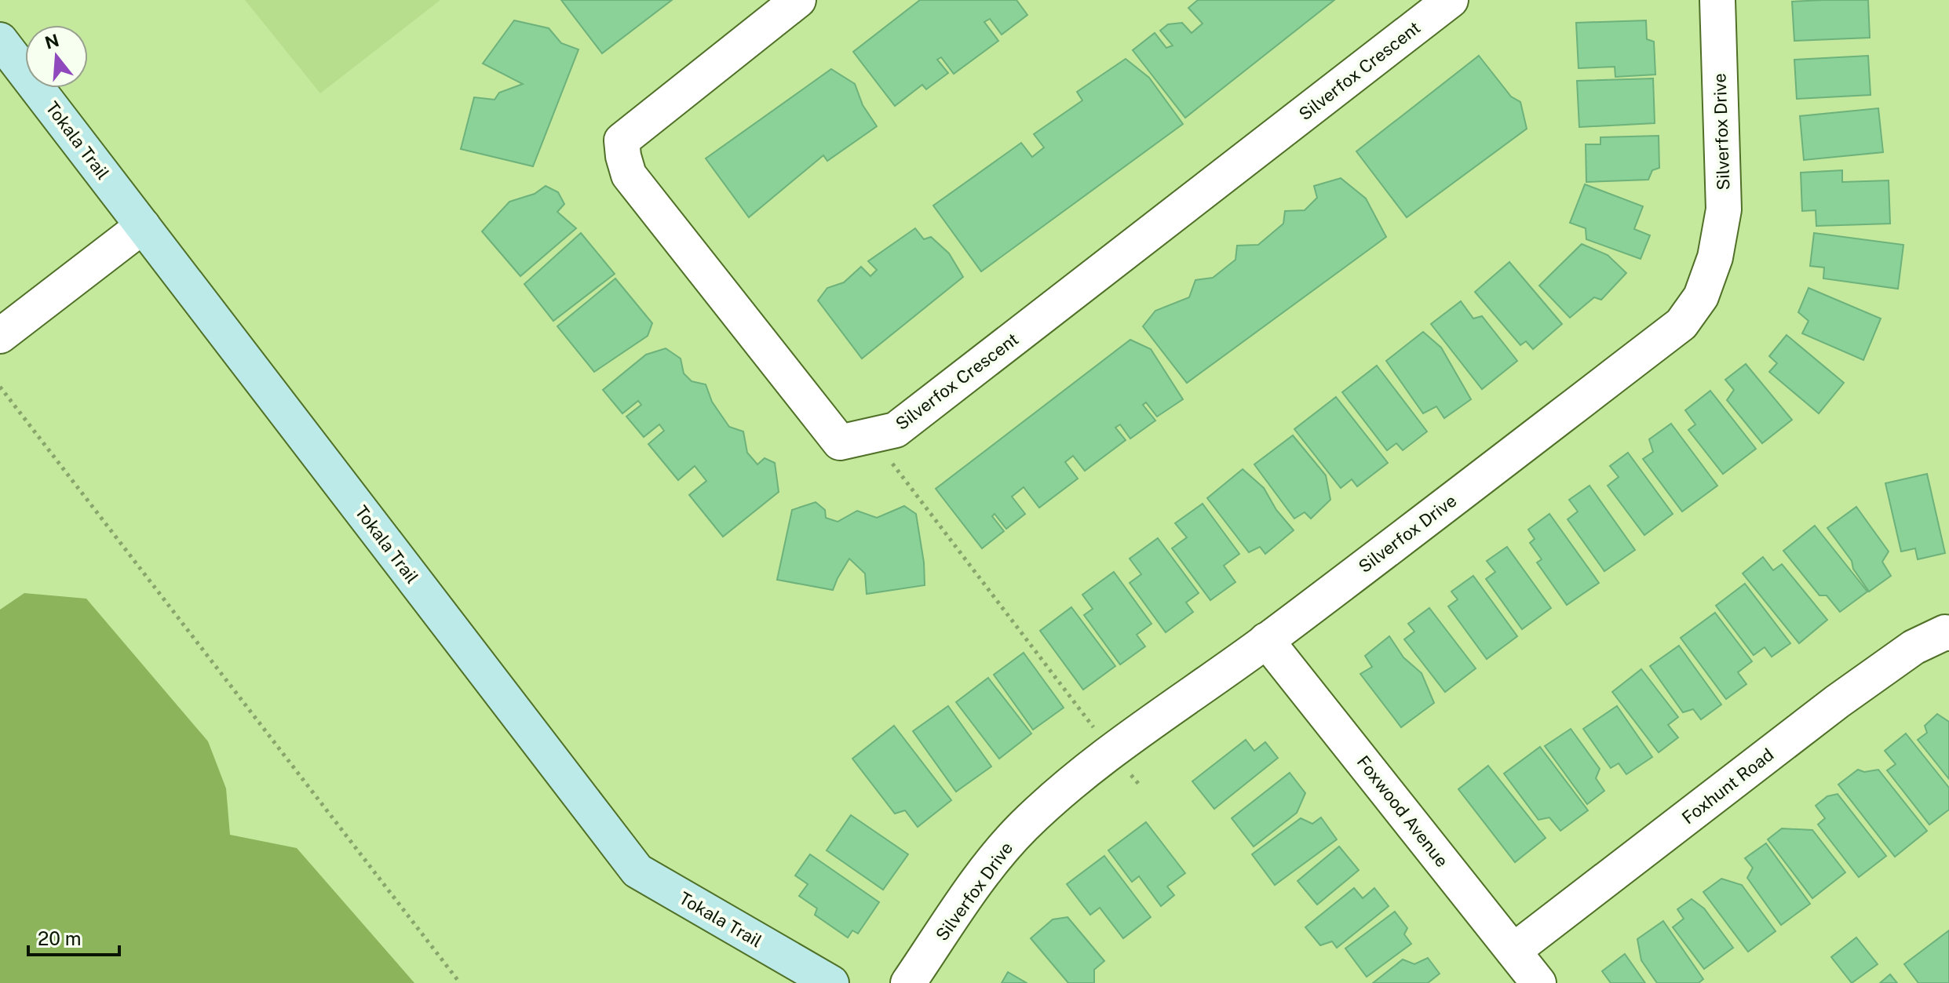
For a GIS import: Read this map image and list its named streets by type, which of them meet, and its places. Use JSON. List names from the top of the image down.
{
  "streets": {
    "street": [
      "Silverfox Crescent",
      "Silverfox Drive",
      "Tokala Trail",
      "Foxhunt Road",
      "Foxwood Avenue"
    ]
  },
  "crossings": [
    ["Silverfox Drive", "Foxwood Avenue"],
    ["Foxhunt Road", "Foxwood Avenue"]
  ],
  "scale_bar": "20 m",
  "north": "top"
}
